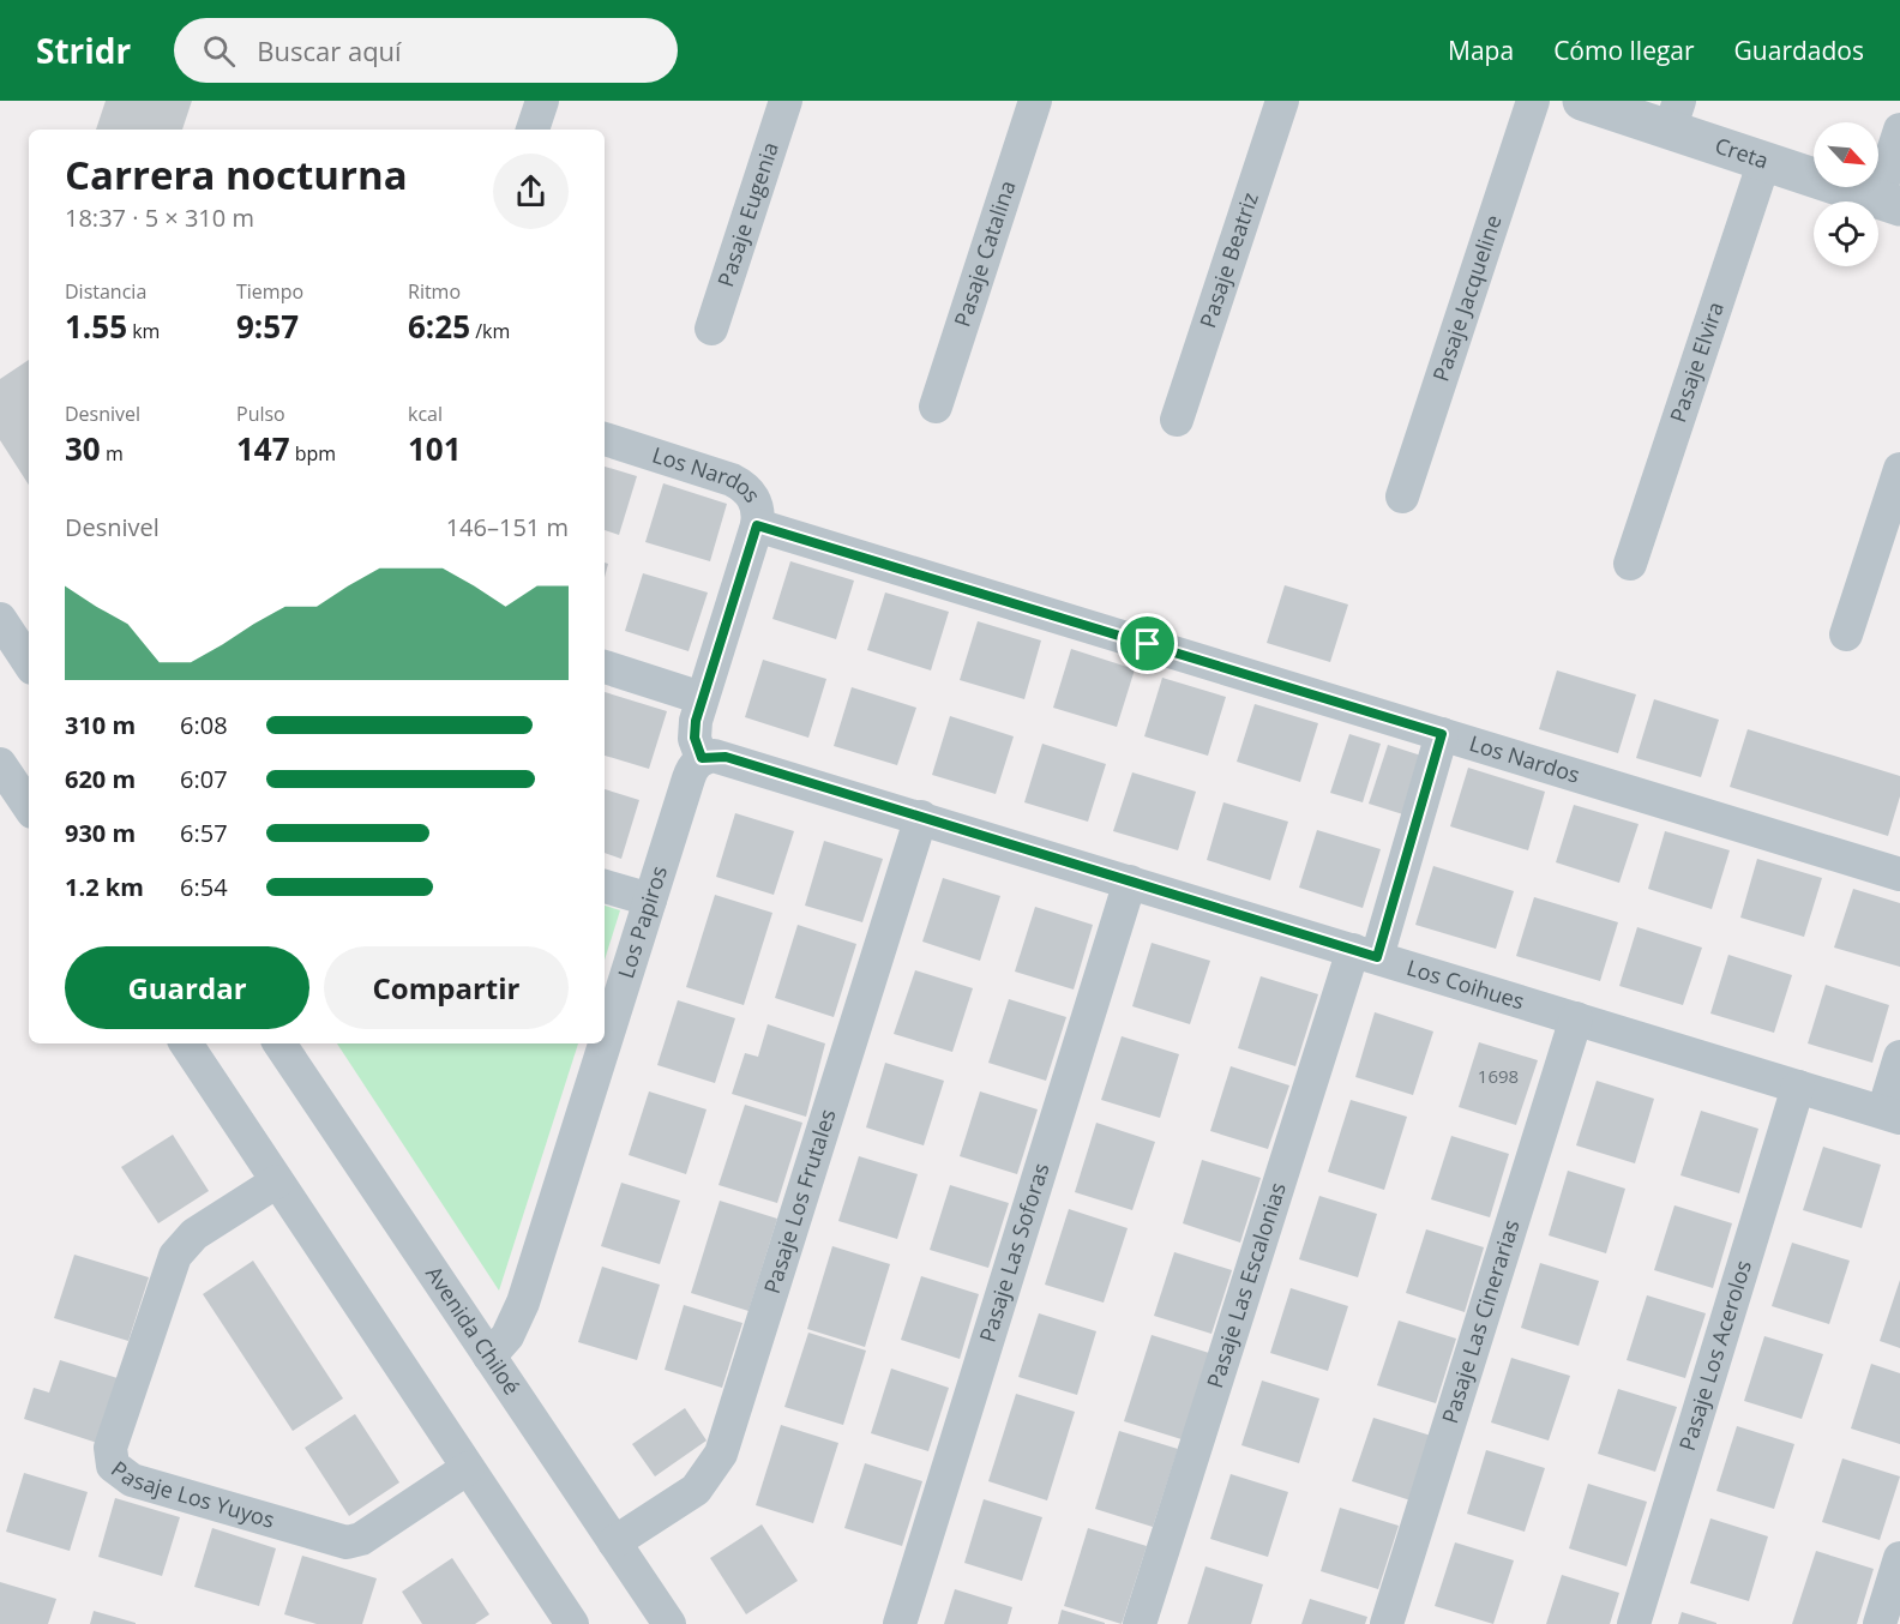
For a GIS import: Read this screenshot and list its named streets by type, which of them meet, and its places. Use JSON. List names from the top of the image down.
{
  "streets": {
    "street": [
      "Creta",
      "Pasaje Eugenia",
      "Pasaje Catalina",
      "Pasaje Beatriz",
      "Pasaje Jacqueline",
      "Pasaje Elvira",
      "Los Nardos",
      "Los Papiros",
      "Los Coihues",
      "Pasaje Los Frutales",
      "Pasaje Las Soforas",
      "Pasaje Las Escalonias",
      "Pasaje Las Cinerarias",
      "Avenida Chiloé",
      "Pasaje Los Acerolos",
      "Pasaje Los Yuyos"
    ]
  },
  "crossings": [
    ["Creta", "Pasaje Elvira"],
    ["Los Nardos", "Pasaje Las Escalonias"],
    ["Los Papiros", "Los Coihues"],
    ["Los Papiros", "Avenida Chiloé"],
    ["Los Coihues", "Pasaje Los Frutales"],
    ["Los Coihues", "Pasaje Las Soforas"],
    ["Los Coihues", "Pasaje Las Escalonias"],
    ["Los Coihues", "Pasaje Las Cinerarias"],
    ["Los Coihues", "Pasaje Los Acerolos"],
    ["Pasaje Los Frutales", "Avenida Chiloé"]
  ],
  "house_numbers": ["1698"],
  "north": "bottom right",
  "page": {
    "header": "Stridr",
    "search": "Buscar aquí",
    "nav": ["Mapa", "Cómo llegar", "Guardados"],
    "heading": ["Carrera nocturna", "18:37 · 5 × 310 m"],
    "stats": [
      ["Distancia", "1.55 km"],
      ["Tiempo", "9:57"],
      ["Ritmo", "6:25 /km"],
      ["Desnivel", "30 m"],
      ["Pulso", "147 bpm"],
      ["kcal", "101"]
    ],
    "chart": ["Desnivel", "146–151 m"],
    "list": [
      {
        "name": "310 m",
        "note": "6:08"
      },
      {
        "name": "620 m",
        "note": "6:07"
      },
      {
        "name": "930 m",
        "note": "6:57"
      },
      {
        "name": "1.2 km",
        "note": "6:54"
      }
    ],
    "buttons": ["Guardar", "Compartir"]
  }
}
